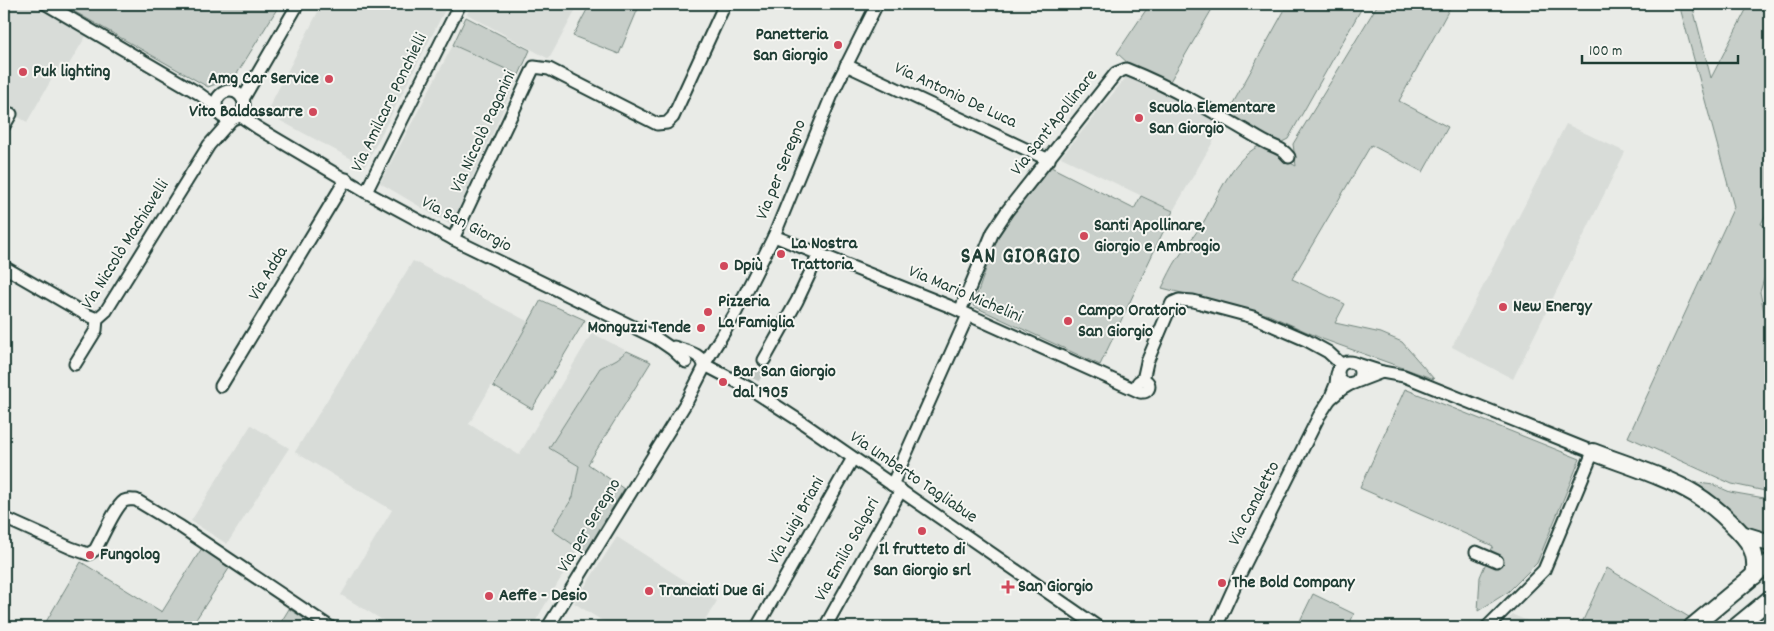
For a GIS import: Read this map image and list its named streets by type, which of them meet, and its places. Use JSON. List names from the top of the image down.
{
  "streets": {
    "street": [
      "Via Antonio De Luca",
      "Via Amilcare Ponchielli",
      "Via Sant'Apollinare",
      "Via Niccolò Paganini",
      "Via per Seregno",
      "Via San Giorgio",
      "Via Niccolò Machiavelli",
      "Via Adda",
      "Via Mario Michelini",
      "Via Umberto Tagliabue",
      "Via Canaletto",
      "Via Luigi Briani",
      "Via Emilio Salgari"
    ]
  },
  "crossings": [
    ["Via Antonio De Luca", "Via Sant'Apollinare"],
    ["Via Antonio De Luca", "Via per Seregno"],
    ["Via Amilcare Ponchielli", "Via San Giorgio"],
    ["Via Sant'Apollinare", "Via Mario Michelini"],
    ["Via Sant'Apollinare", "Via Emilio Salgari"],
    ["Via Niccolò Paganini", "Via San Giorgio"],
    ["Via per Seregno", "Via San Giorgio"],
    ["Via per Seregno", "Via Mario Michelini"],
    ["Via per Seregno", "Via Umberto Tagliabue"],
    ["Via San Giorgio", "Via Niccolò Machiavelli"],
    ["Via San Giorgio", "Via Adda"],
    ["Via San Giorgio", "Via Umberto Tagliabue"],
    ["Via Mario Michelini", "Via Canaletto"],
    ["Via Mario Michelini", "Via Emilio Salgari"],
    ["Via Umberto Tagliabue", "Via Luigi Briani"],
    ["Via Umberto Tagliabue", "Via Emilio Salgari"]
  ],
  "districts": ["SAN GIORGIO"],
  "places": {
    "other": [
      "Panetteria San Giorgio",
      "Puk lighting",
      "Amg Car Service",
      "Vito Baldassarre",
      "Scuola Elementare San Giorgio",
      "Santi Apollinare, Giorgio e Ambrogio",
      "La Nostra Trattoria",
      "Dpiù",
      "New Energy",
      "Pizzeria La Famiglia",
      "Campo Oratorio San Giorgio",
      "Monguzzi Tende",
      "Bar San Giorgio dal 1905",
      "Il frutteto di San Giorgio srl",
      "Fungolog",
      "The Bold Company",
      "Tranciati Due Gi",
      "Aeffe - Desio"
    ],
    "health": ["San Giorgio"]
  },
  "scale_bar": "100 m"
}
